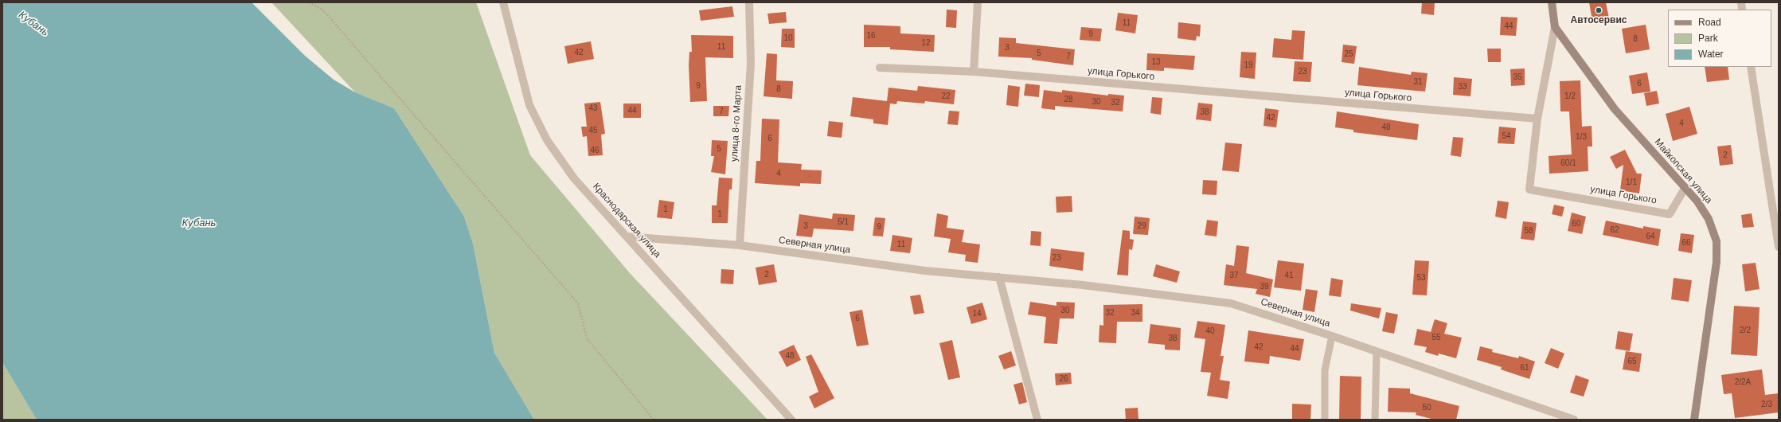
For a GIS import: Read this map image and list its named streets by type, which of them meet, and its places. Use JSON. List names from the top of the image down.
{
  "streets": {
    "street": [
      "улица Горького",
      "улица 8-го Марта",
      "Майкопская улица",
      "Краснодарская улица",
      "Северная улица"
    ]
  },
  "crossings": [
    ["улица Горького", "Майкопская улица"],
    ["улица 8-го Марта", "Северная улица"],
    ["Краснодарская улица", "Северная улица"]
  ],
  "water": ["Кубань"],
  "places": ["Автосервис"],
  "house_numbers": [
    "11",
    "44",
    "9",
    "16",
    "10",
    "8",
    "12",
    "11",
    "3",
    "42",
    "5",
    "25",
    "7",
    "13",
    "19",
    "23",
    "35",
    "31",
    "6",
    "9",
    "33",
    "8",
    "22",
    "1/2",
    "28",
    "30",
    "32",
    "43",
    "44",
    "7",
    "38",
    "42",
    "4",
    "48",
    "45",
    "54",
    "1/3",
    "6",
    "5",
    "46",
    "2",
    "60/1",
    "4",
    "1/1",
    "1",
    "1",
    "5/1",
    "60",
    "3",
    "29",
    "9",
    "62",
    "58",
    "64",
    "66",
    "11",
    "23",
    "2",
    "37",
    "41",
    "53",
    "39",
    "30",
    "32",
    "34",
    "14",
    "6",
    "2/2",
    "40",
    "55",
    "38",
    "42",
    "44",
    "48",
    "65",
    "61",
    "26",
    "2/2А",
    "2/3",
    "50"
  ],
  "legend": ["Road", "Park", "Water"]
}
